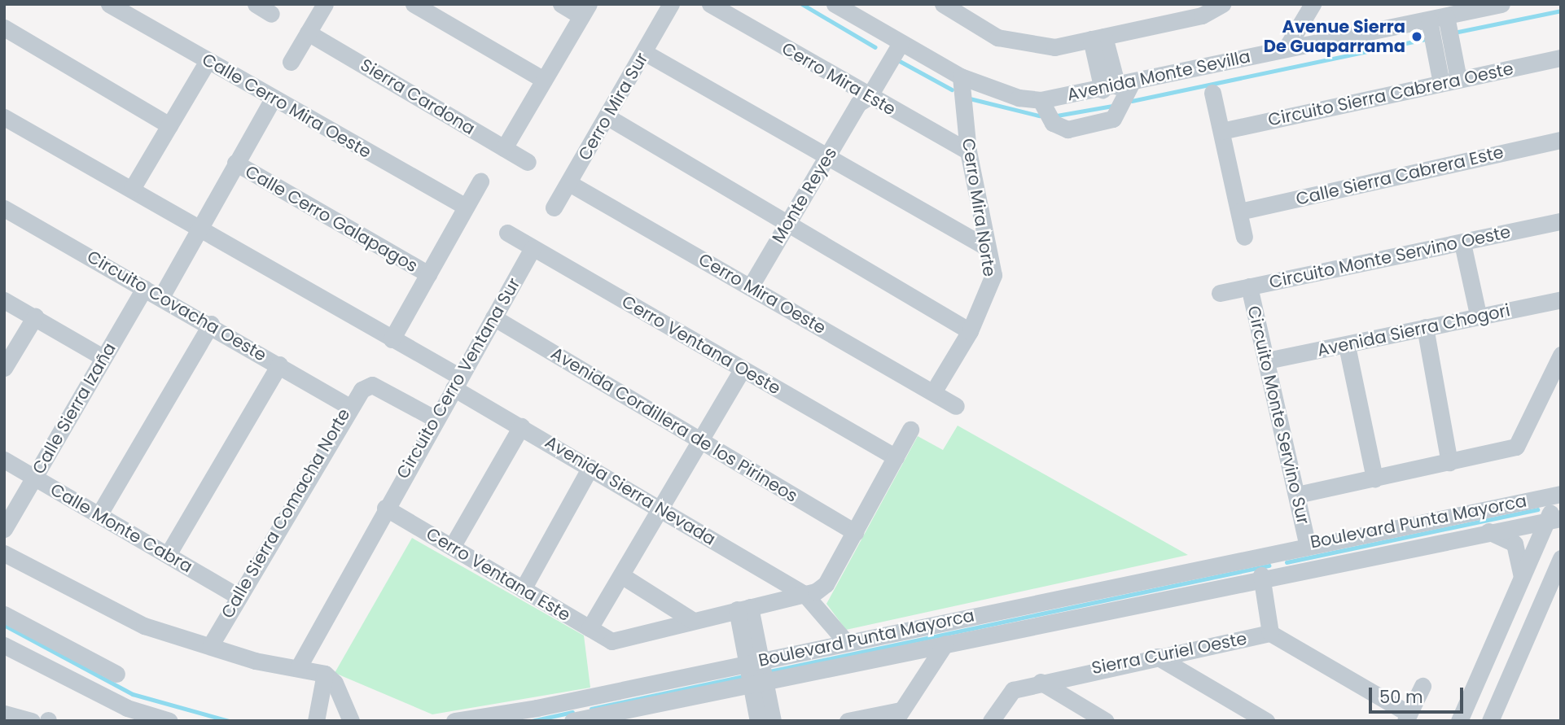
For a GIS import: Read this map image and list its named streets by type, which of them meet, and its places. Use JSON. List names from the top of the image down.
{
  "streets": {
    "street": [
      "Avenida Monte Sevilla",
      "Cerro Mira Este",
      "Circuito Sierra Cabrera Oeste",
      "Sierra Cardona",
      "Calle Cerro Mira Oeste",
      "Cerro Mira Sur",
      "Calle Sierra Cabrera Este",
      "Monte Reyes",
      "Cerro Mira Norte",
      "Calle Cerro Galapagos",
      "Circuito Monte Servino Oeste",
      "Cerro Mira Oeste",
      "Circuito Covacha Oeste",
      "Avenida Sierra Chogori",
      "Cerro Ventana Oeste",
      "Circuito Cerro Ventana Sur",
      "Calle Sierra Izaña",
      "Circuito Monte Servino Sur",
      "Avenida Cordillera de los Pirineos",
      "Avenida Sierra Nevada",
      "Calle Sierra Comacha Norte",
      "Boulevard Punta Mayorca",
      "Calle Monte Cabra",
      "Cerro Ventana Este",
      "Sierra Curiel Oeste"
    ]
  },
  "crossings": [
    ["Avenida Monte Sevilla", "Monte Reyes"],
    ["Avenida Monte Sevilla", "Cerro Mira Norte"],
    ["Cerro Mira Este", "Monte Reyes"],
    ["Cerro Mira Este", "Cerro Mira Norte"],
    ["Cerro Mira Sur", "Cerro Mira Oeste"],
    ["Monte Reyes", "Cerro Mira Oeste"],
    ["Cerro Mira Norte", "Cerro Mira Oeste"],
    ["Circuito Monte Servino Oeste", "Circuito Monte Servino Sur"],
    ["Circuito Covacha Oeste", "Calle Sierra Izaña"],
    ["Circuito Covacha Oeste", "Calle Sierra Comacha Norte"],
    ["Avenida Sierra Chogori", "Circuito Monte Servino Sur"],
    ["Cerro Ventana Oeste", "Circuito Cerro Ventana Sur"],
    ["Circuito Cerro Ventana Sur", "Avenida Cordillera de los Pirineos"],
    ["Circuito Cerro Ventana Sur", "Avenida Sierra Nevada"],
    ["Circuito Cerro Ventana Sur", "Calle Sierra Comacha Norte"],
    ["Circuito Cerro Ventana Sur", "Cerro Ventana Este"],
    ["Calle Sierra Izaña", "Calle Monte Cabra"],
    ["Circuito Monte Servino Sur", "Boulevard Punta Mayorca"],
    ["Avenida Sierra Nevada", "Boulevard Punta Mayorca"],
    ["Calle Sierra Comacha Norte", "Calle Monte Cabra"],
    ["Boulevard Punta Mayorca", "Sierra Curiel Oeste"]
  ],
  "places": ["Avenue Sierra De Guaparrama"],
  "scale_bar": "50 m"
}
